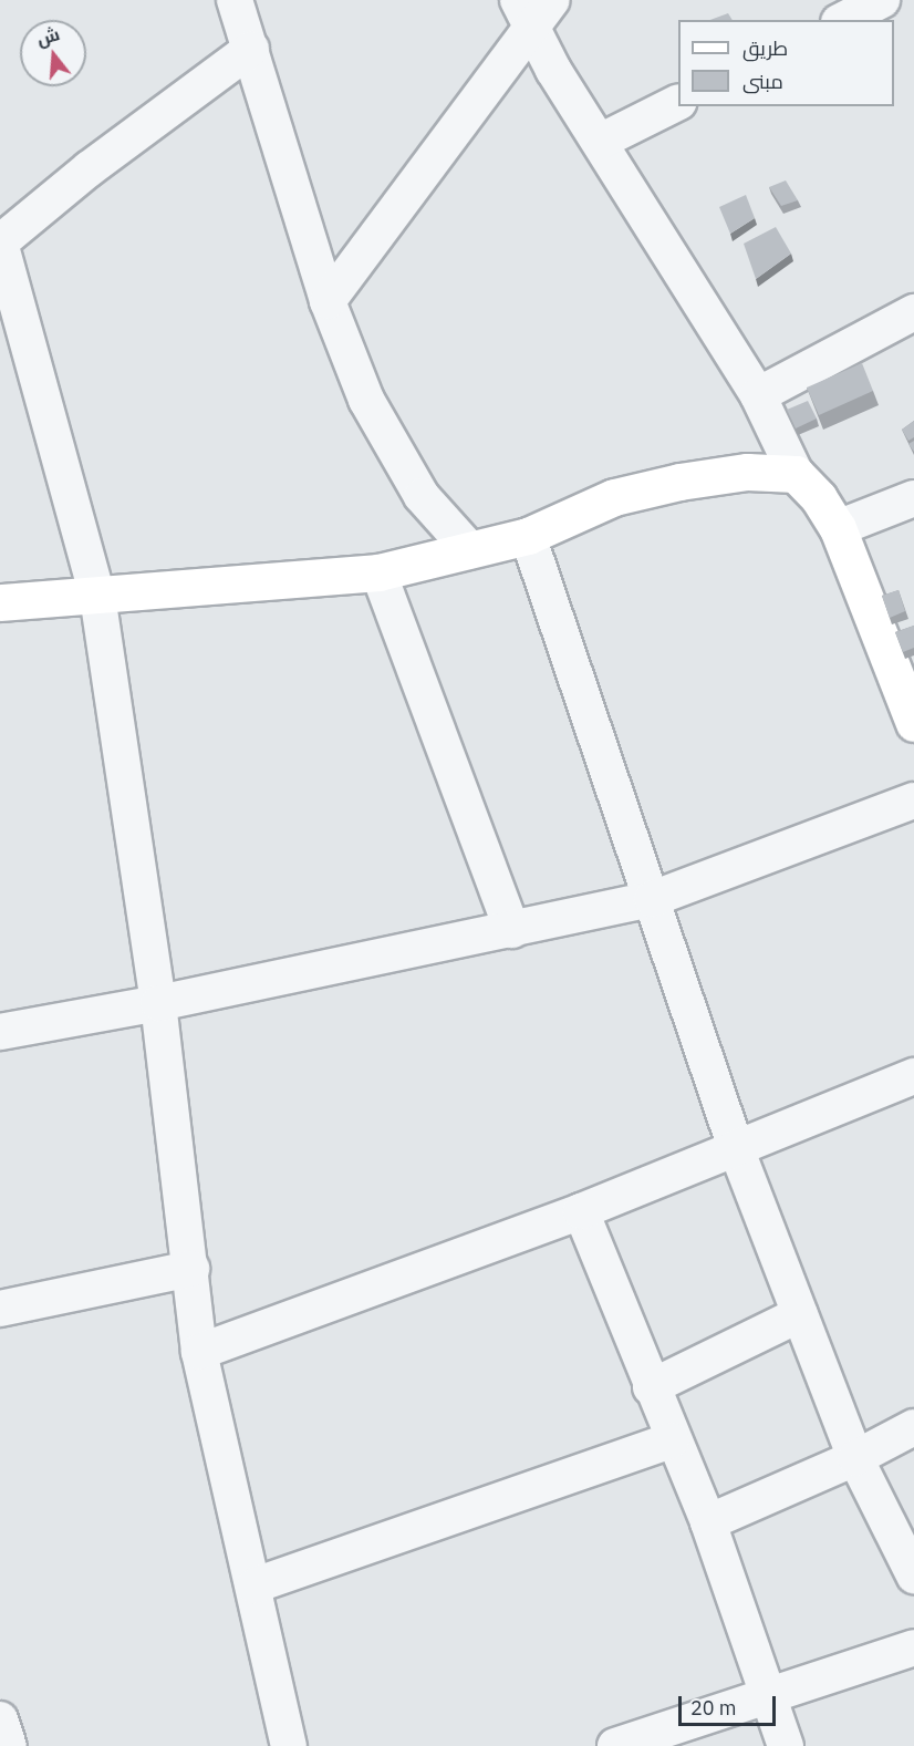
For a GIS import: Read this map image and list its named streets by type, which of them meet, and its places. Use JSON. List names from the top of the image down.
{
  "legend": ["طريق", "مبنى"],
  "scale_bar": "20 m",
  "north": "top"
}
